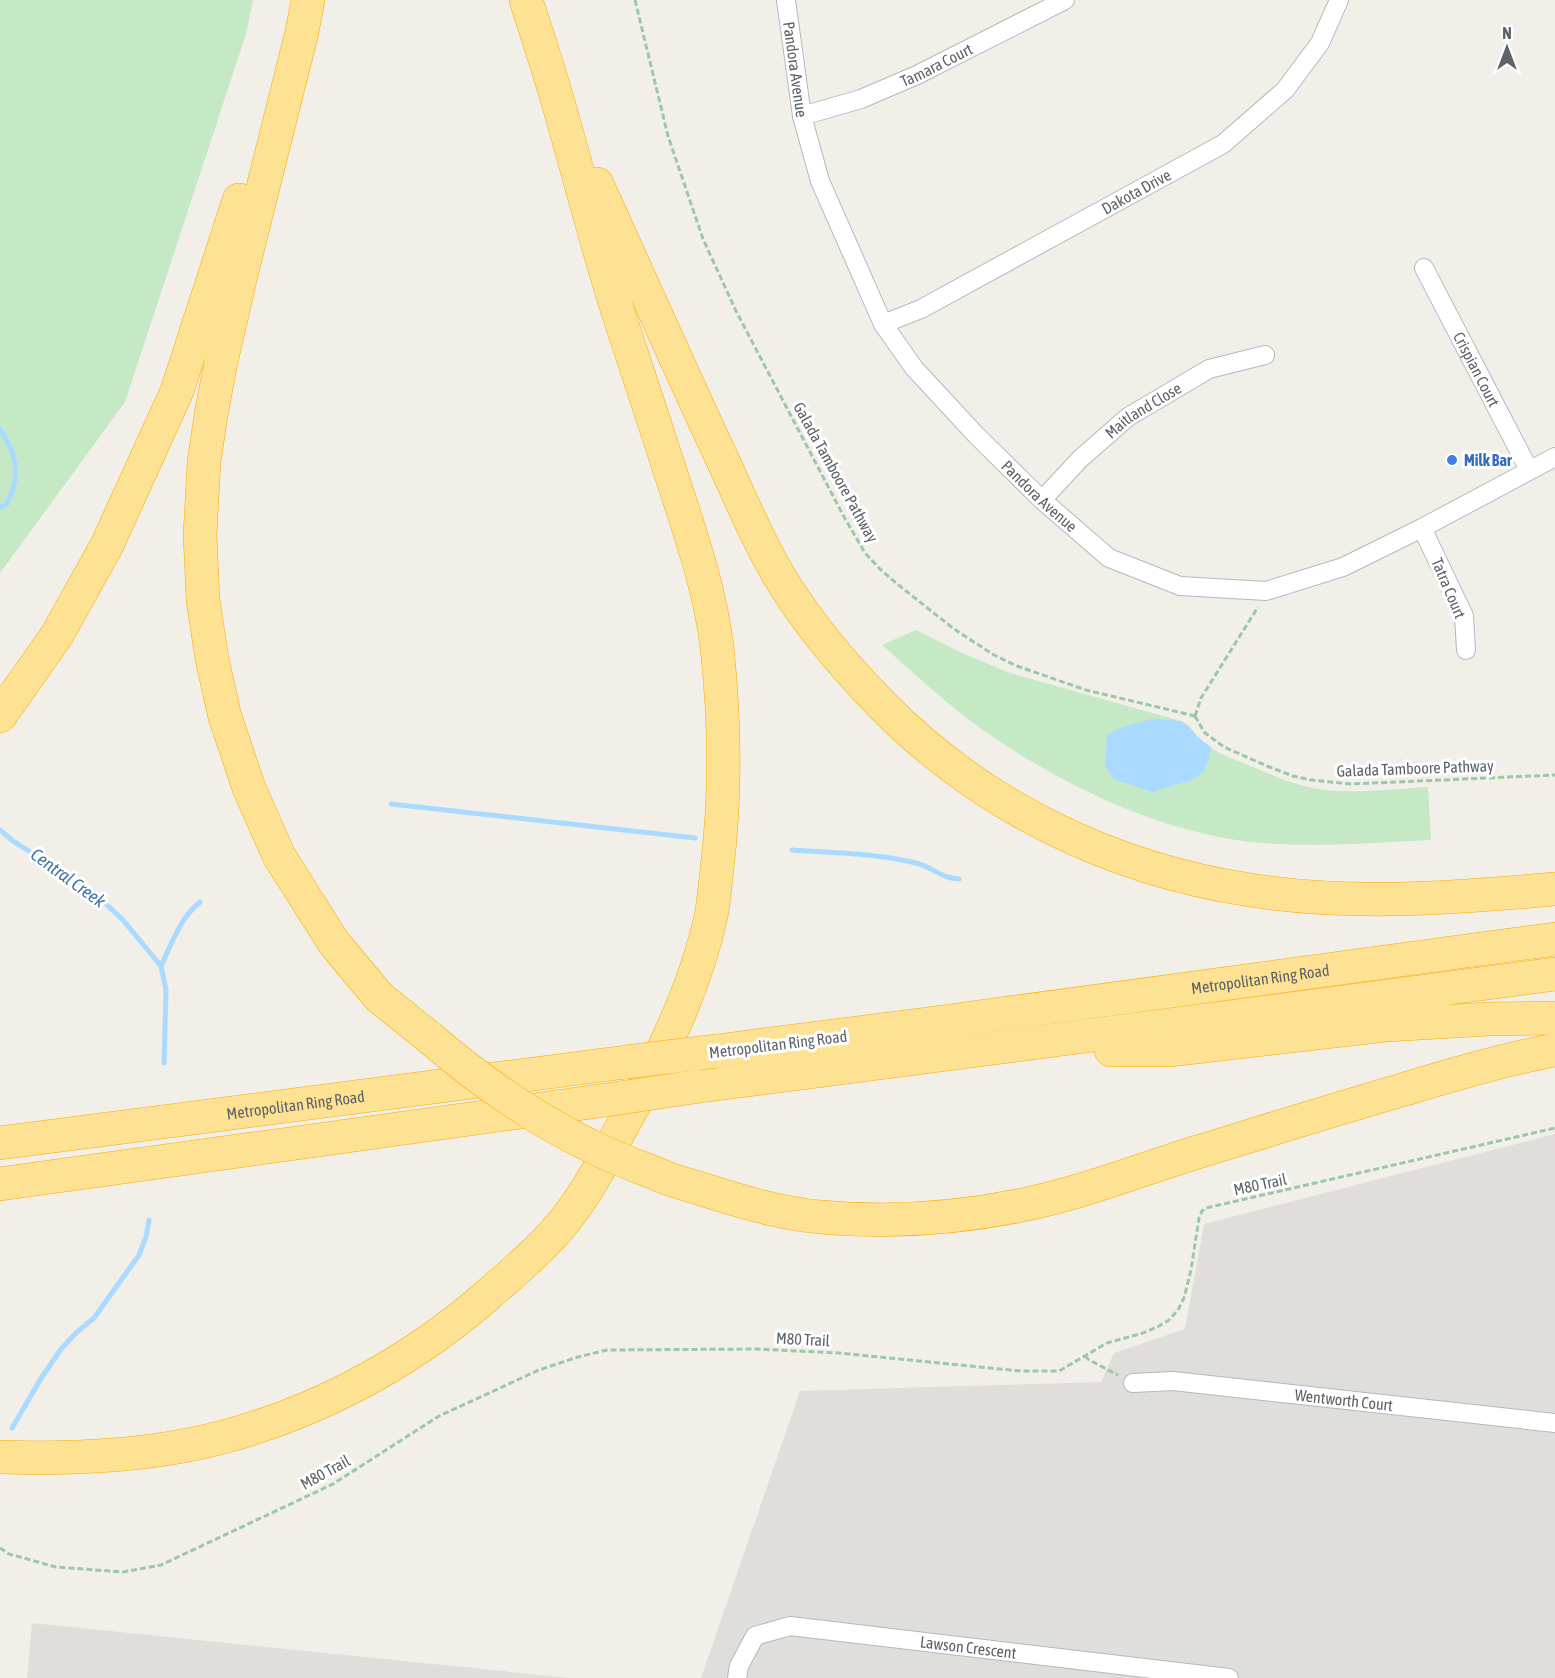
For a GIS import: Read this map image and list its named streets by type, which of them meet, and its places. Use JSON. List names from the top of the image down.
{
  "streets": {
    "highway": ["Metropolitan Ring Road"],
    "street": [
      "Tamara Court",
      "Pandora Avenue",
      "Dakota Drive",
      "Crispian Court",
      "Maitland Close",
      "Tatra Court",
      "Wentworth Court",
      "Lawson Crescent"
    ],
    "path": ["Galada Tamboore Pathway", "M80 Trail"]
  },
  "crossings": [
    ["Tamara Court", "Pandora Avenue"],
    ["Pandora Avenue", "Dakota Drive"],
    ["Pandora Avenue", "Crispian Court"],
    ["Pandora Avenue", "Maitland Close"],
    ["Pandora Avenue", "Tatra Court"]
  ],
  "water": ["Central Creek"],
  "places": ["Milk Bar"],
  "north": "top"
}
